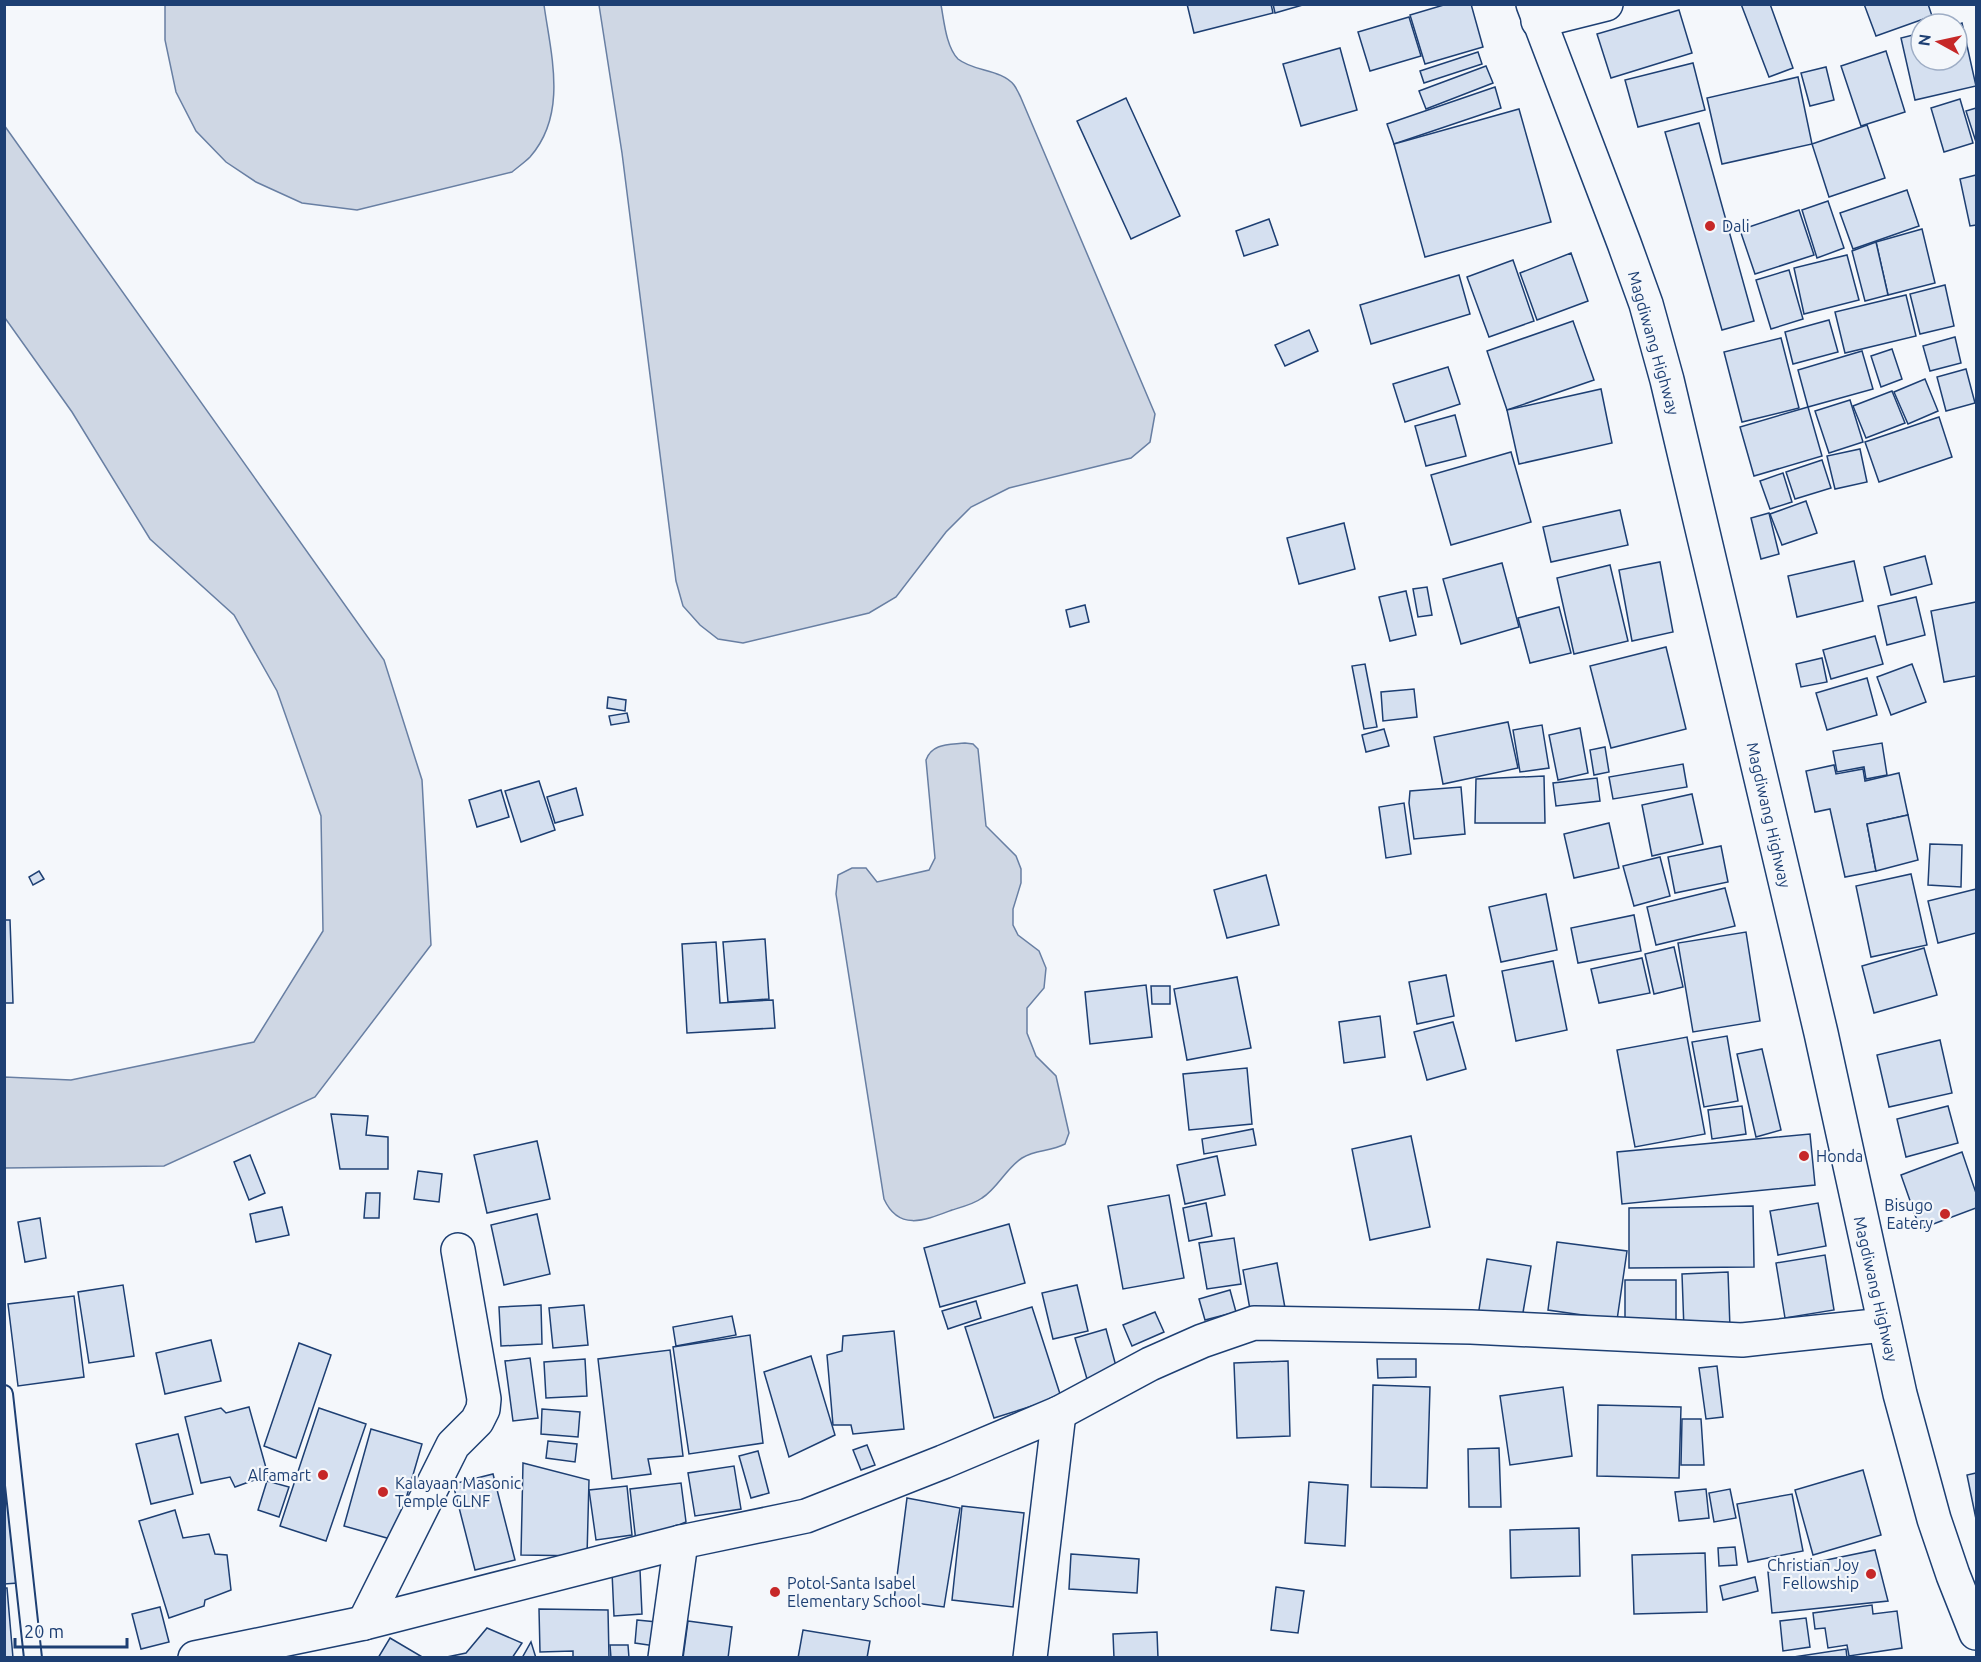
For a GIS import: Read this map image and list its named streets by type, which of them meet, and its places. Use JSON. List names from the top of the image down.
{
  "streets": {
    "street": ["Magdiwang Highway"]
  },
  "places": [
    "Dali",
    "Honda",
    "Bisugo Eatery",
    "Alfamart",
    "Kalayaan Masonic Temple GLNF",
    "Christian Joy Fellowship",
    "Potol-Santa Isabel Elementary School"
  ],
  "scale_bar": "20 m",
  "north": "left"
}
